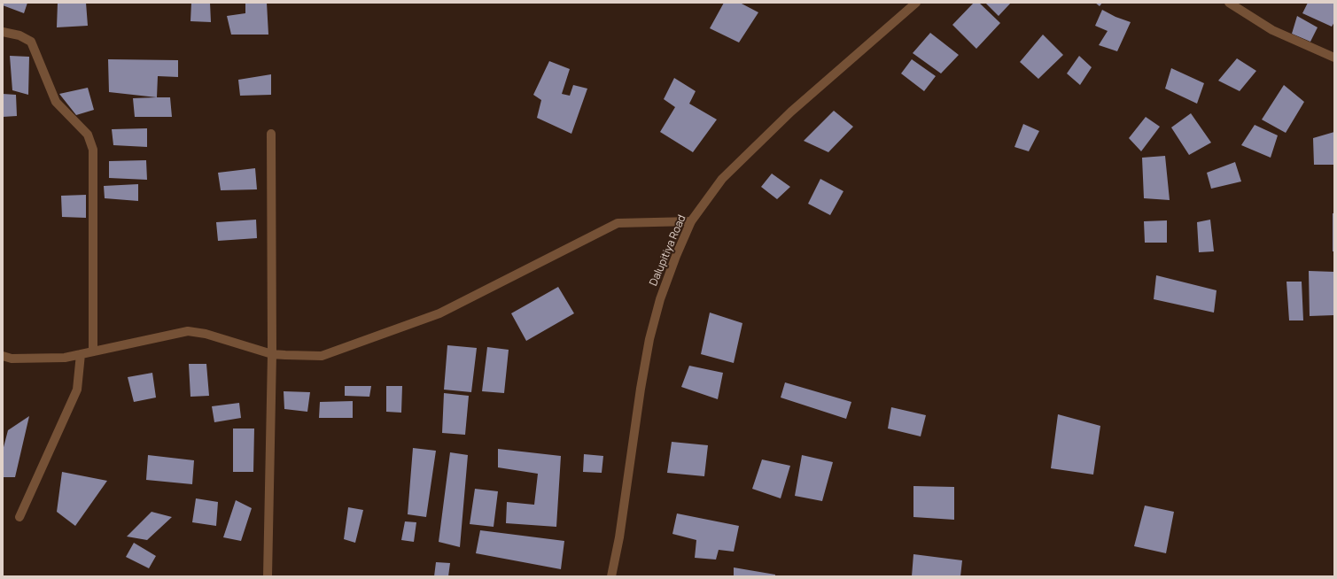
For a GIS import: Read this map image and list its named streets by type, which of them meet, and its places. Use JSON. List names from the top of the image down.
{
  "streets": {
    "street": ["Dalupitiya Road"]
  }
}
